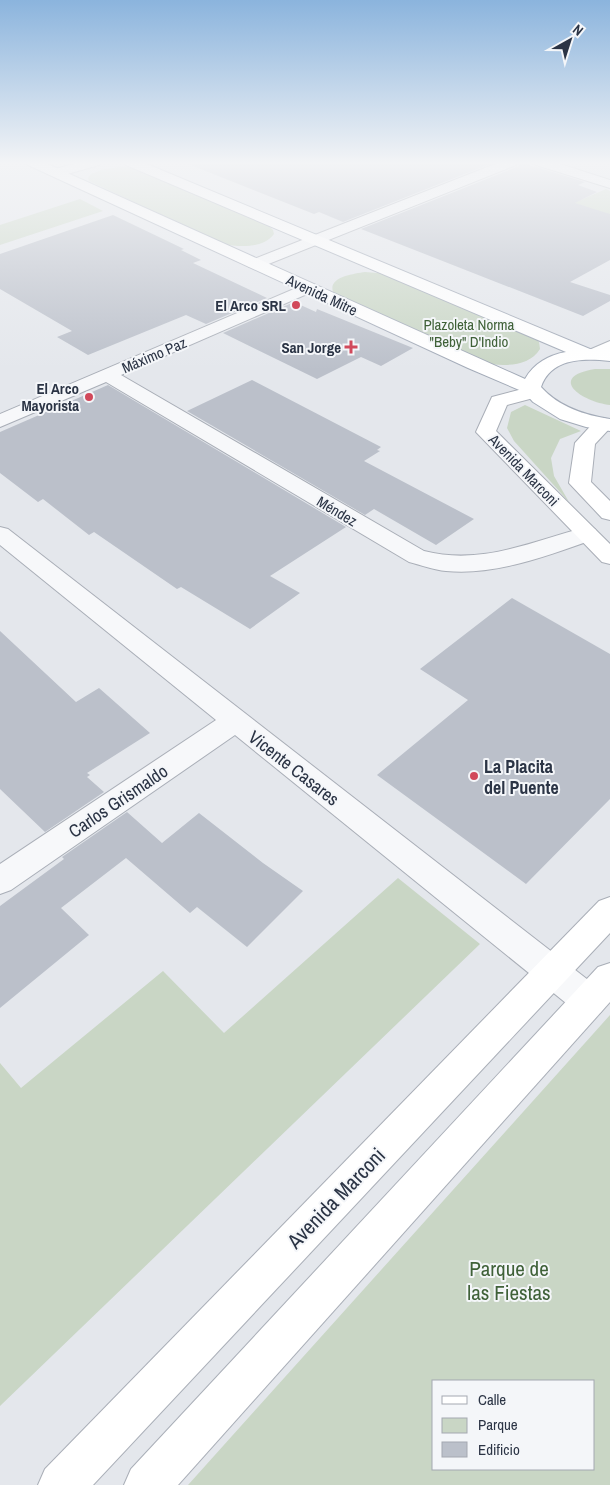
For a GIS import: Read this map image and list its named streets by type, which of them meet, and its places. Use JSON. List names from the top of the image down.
{
  "streets": {
    "main road": ["Avenida Mitre", "Avenida Marconi"],
    "street": [
      "Máximo Paz",
      "Méndez",
      "Vicente Casares",
      "Carlos Grismaldo"
    ]
  },
  "crossings": [
    ["Avenida Mitre", "Máximo Paz"],
    ["Avenida Mitre", "Avenida Marconi"],
    ["Máximo Paz", "Méndez"],
    ["Avenida Marconi", "Méndez"],
    ["Avenida Marconi", "Vicente Casares"],
    ["Vicente Casares", "Carlos Grismaldo"]
  ],
  "parks": ["Plazoleta Norma \"Beby\" D'Indio", "Parque de las Fiestas"],
  "places": {
    "other": ["El Arco SRL", "El Arco Mayorista", "La Placita del Puente"],
    "health": ["San Jorge"]
  },
  "legend": ["Calle", "Parque", "Edificio"],
  "north": "top right"
}
